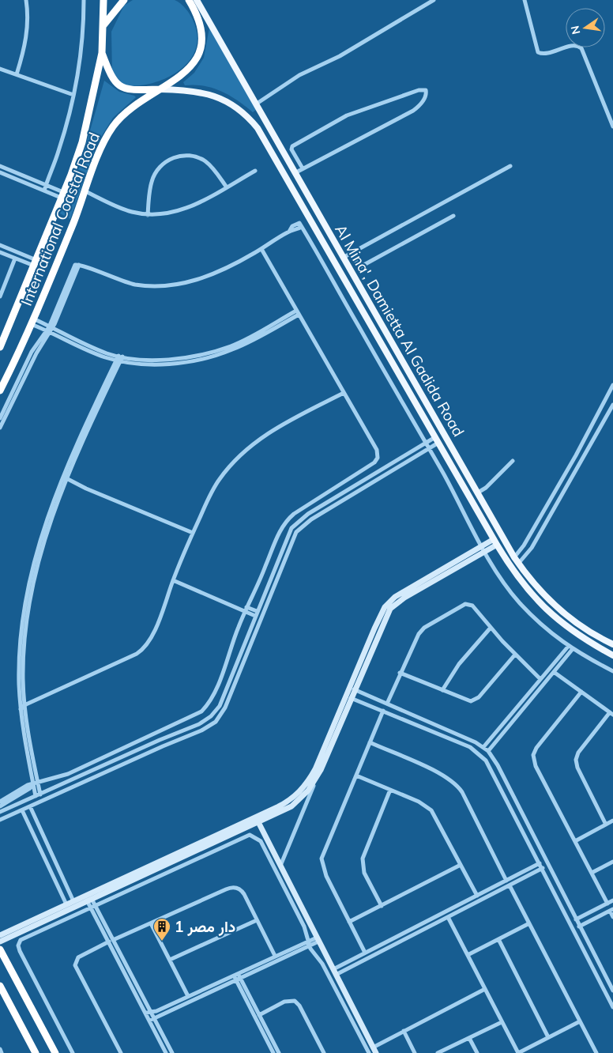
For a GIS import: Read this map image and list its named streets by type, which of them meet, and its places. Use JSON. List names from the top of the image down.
{
  "streets": {
    "highway": ["International Coastal Road"],
    "main road": ["Al Mina', Damietta Al Gadida Road"]
  },
  "crossings": [
    ["International Coastal Road", "Al Mina', Damietta Al Gadida Road"]
  ],
  "places": {
    "building": ["دار مصر 1"]
  },
  "north": "left"
}
